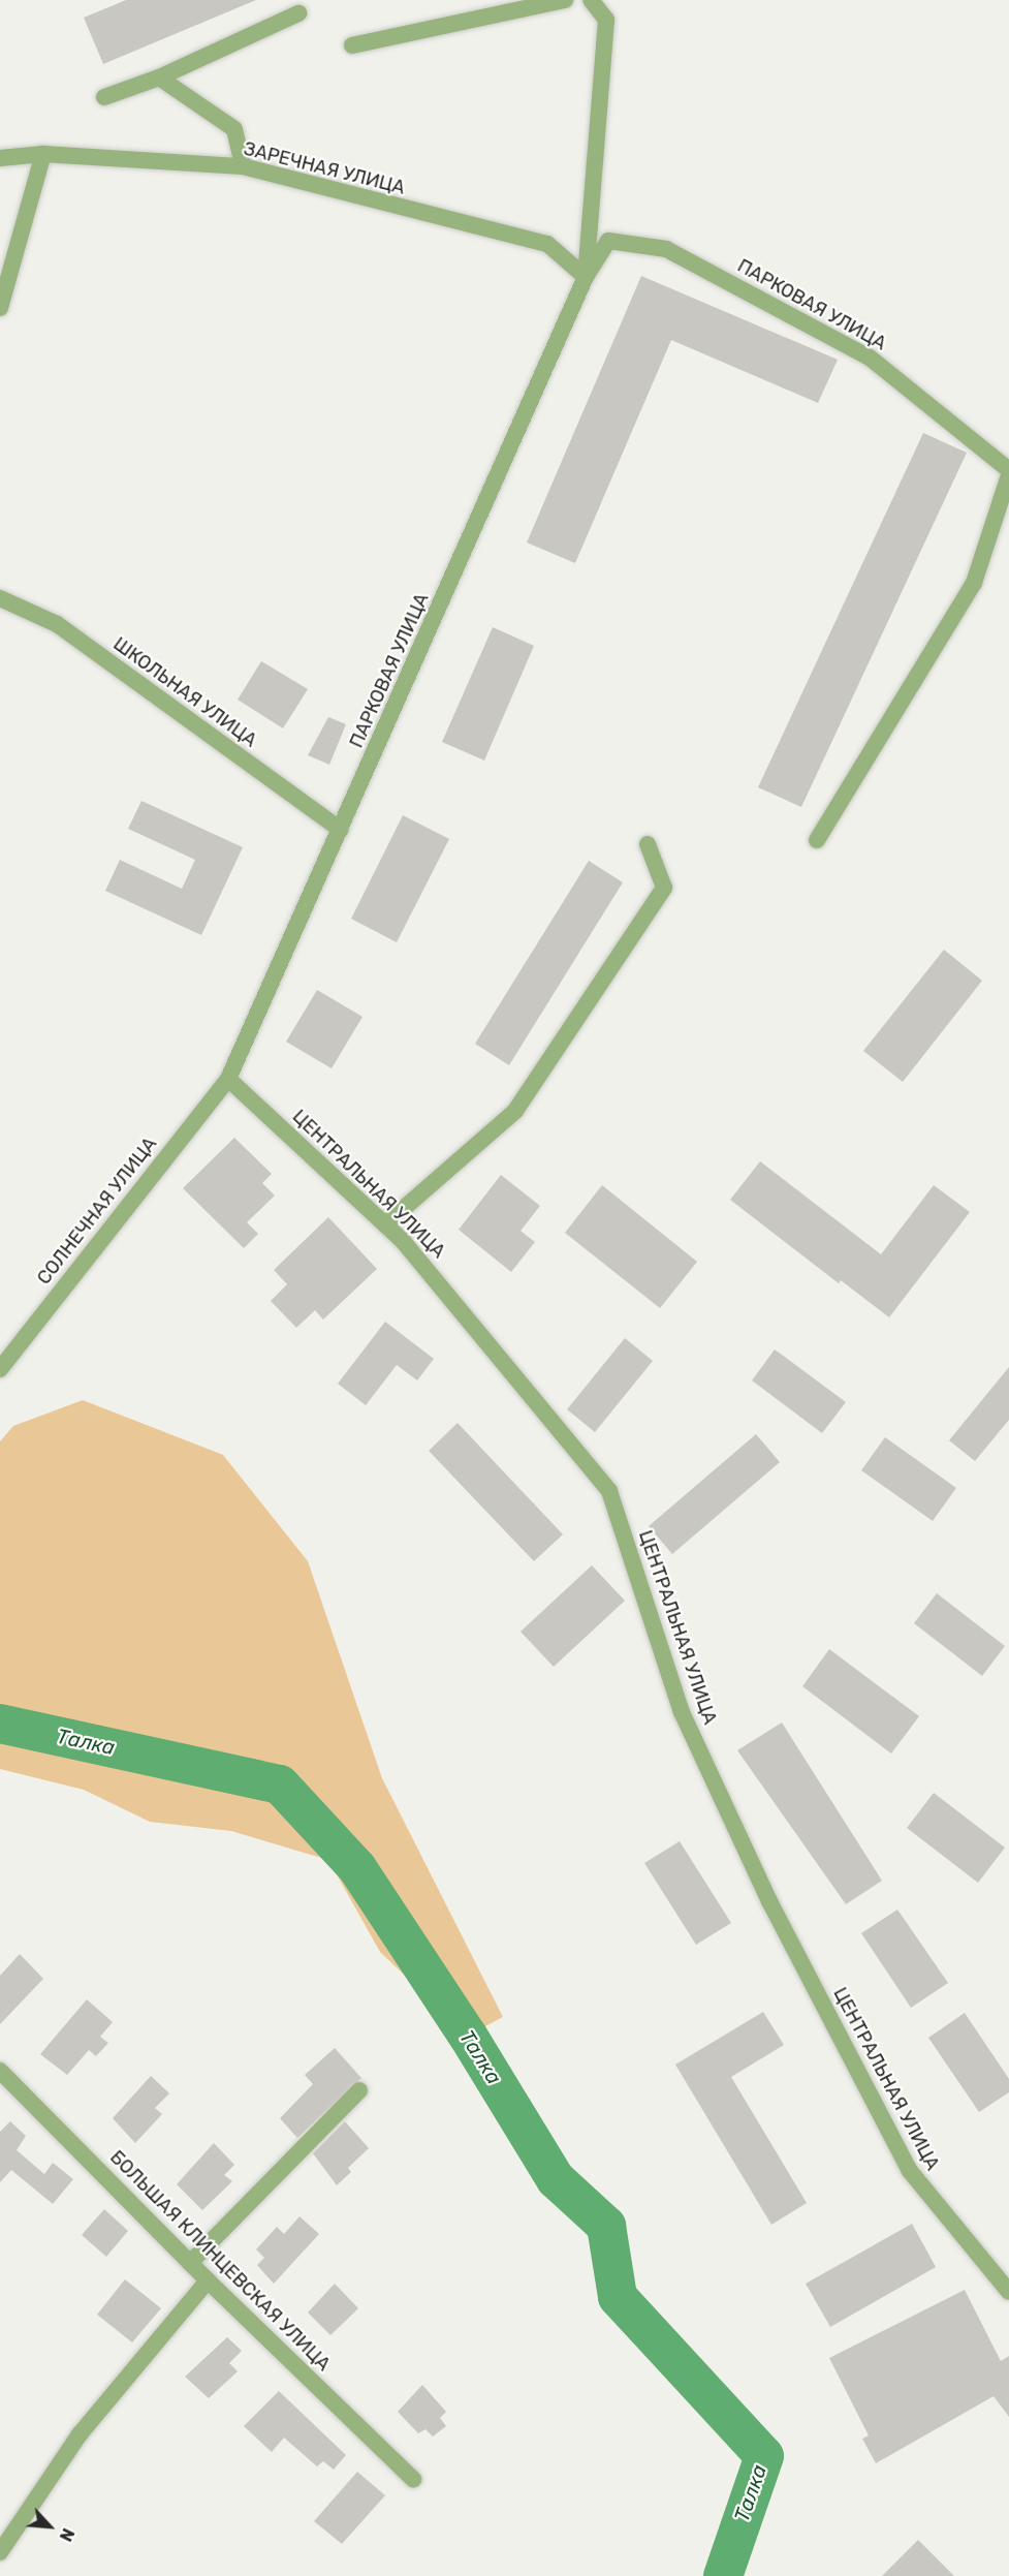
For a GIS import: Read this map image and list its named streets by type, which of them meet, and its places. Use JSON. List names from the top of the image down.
{
  "streets": {
    "street": [
      "ЗАРЕЧНАЯ УЛИЦА",
      "ПАРКОВАЯ УЛИЦА",
      "ШКОЛЬНАЯ УЛИЦА",
      "ЦЕНТРАЛЬНАЯ УЛИЦА",
      "СОЛНЕЧНАЯ УЛИЦА",
      "БОЛЬШАЯ КЛИНЦЕВСКАЯ УЛИЦА"
    ]
  },
  "crossings": [
    ["ЗАРЕЧНАЯ УЛИЦА", "ПАРКОВАЯ УЛИЦА"],
    ["ПАРКОВАЯ УЛИЦА", "ШКОЛЬНАЯ УЛИЦА"],
    ["ПАРКОВАЯ УЛИЦА", "ЦЕНТРАЛЬНАЯ УЛИЦА"],
    ["ПАРКОВАЯ УЛИЦА", "СОЛНЕЧНАЯ УЛИЦА"],
    ["ЦЕНТРАЛЬНАЯ УЛИЦА", "СОЛНЕЧНАЯ УЛИЦА"]
  ],
  "water": ["Талка"],
  "north": "bottom right"
}
